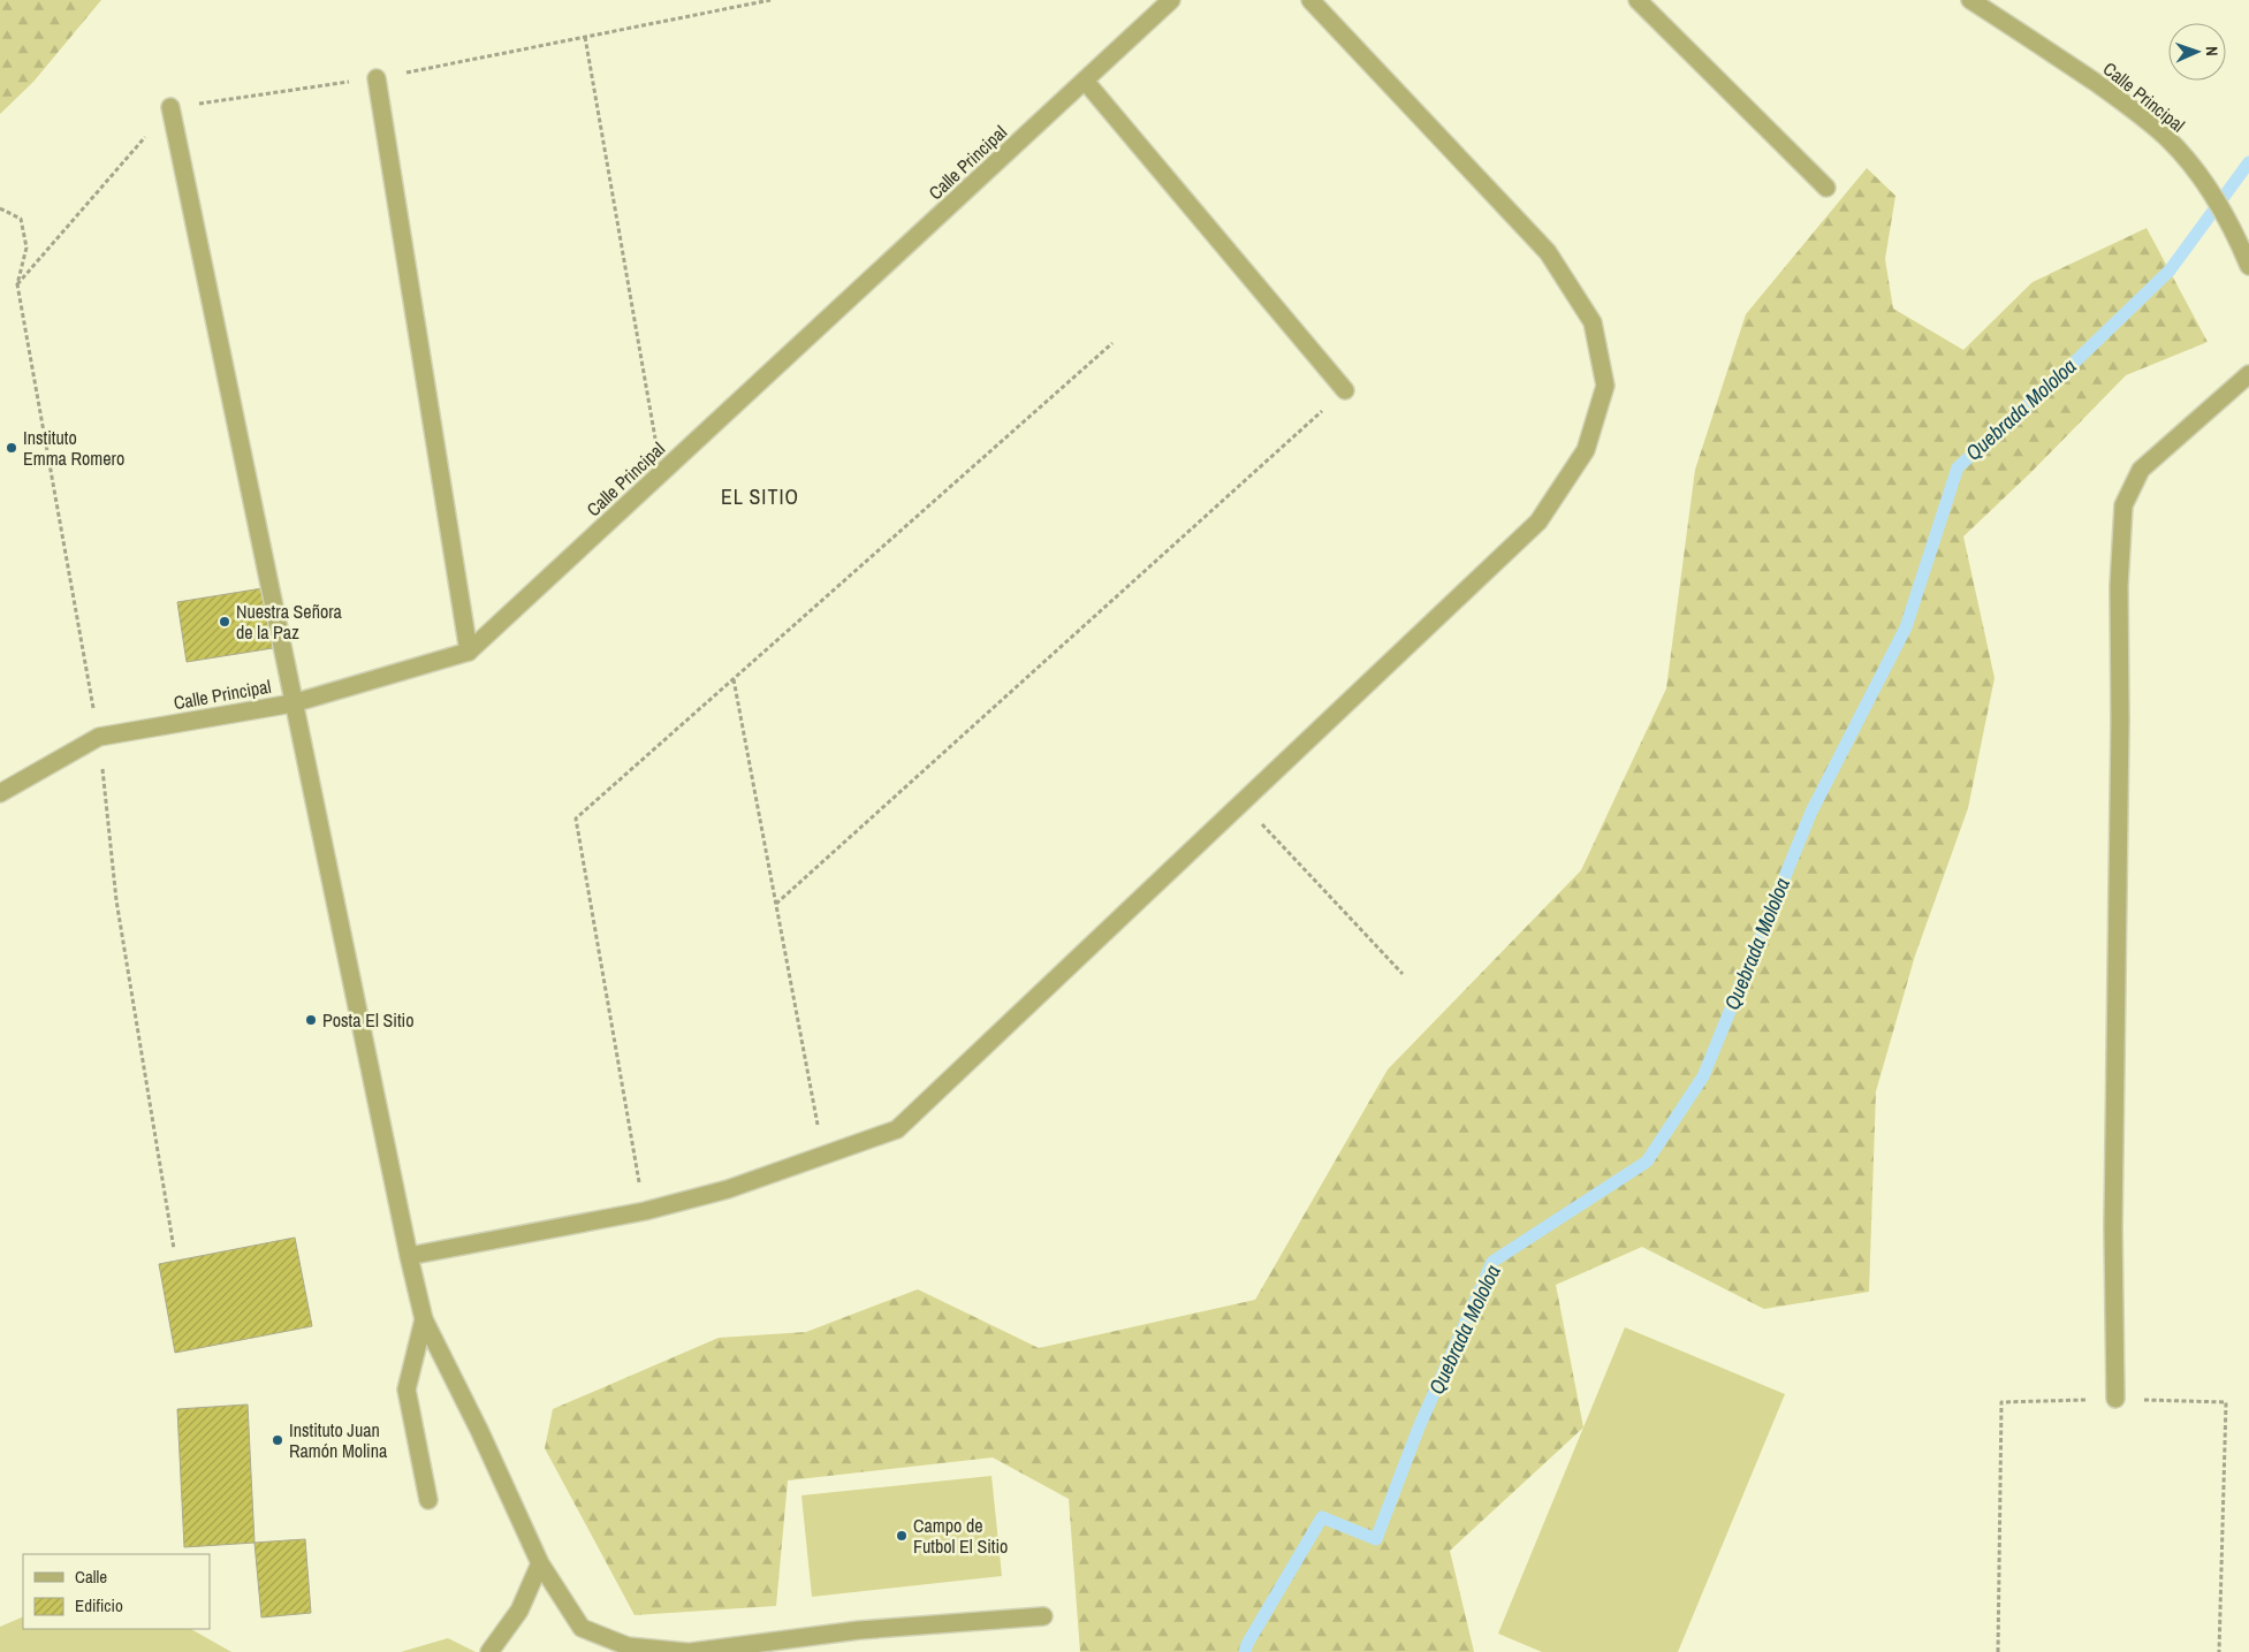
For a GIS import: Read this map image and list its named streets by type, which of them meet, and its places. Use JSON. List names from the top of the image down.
{
  "streets": {
    "street": ["Calle Principal"]
  },
  "districts": ["EL SITIO"],
  "water": ["Quebrada Mololoa"],
  "places": [
    "Instituto Emma Romero",
    "Nuestra Señora de la Paz",
    "Posta El Sitio",
    "Instituto Juan Ramón Molina",
    "Campo de Futbol El Sitio"
  ],
  "legend": ["Calle", "Edificio"],
  "north": "right"
}
